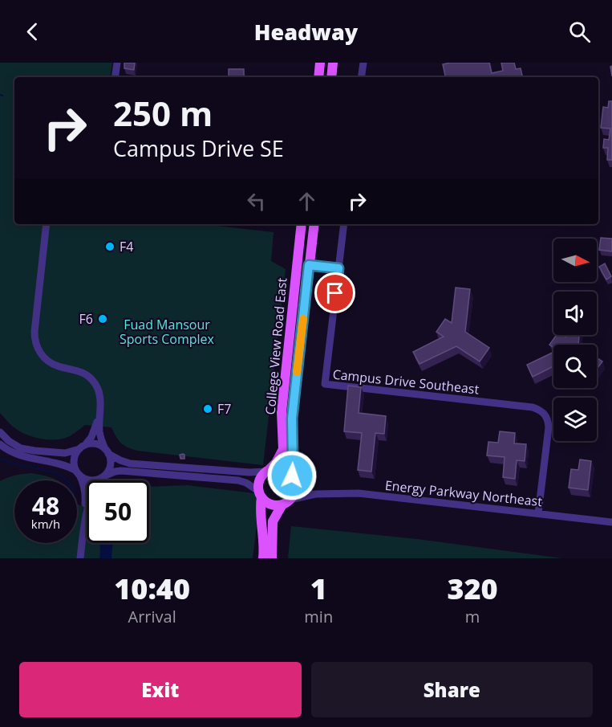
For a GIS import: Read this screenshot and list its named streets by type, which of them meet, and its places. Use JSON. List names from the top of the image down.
{
  "streets": {
    "main road": ["College View Road East"],
    "street": ["Campus Drive Southeast", "Energy Parkway Northeast"]
  },
  "crossings": [
    ["College View Road East", "Energy Parkway Northeast"],
    ["Campus Drive Southeast", "Energy Parkway Northeast"]
  ],
  "parks": ["Fuad Mansour Sports Complex"],
  "places": ["F4", "F6", "F7"],
  "north": "right",
  "page": {
    "header": "Headway",
    "turn": ["250 m", "Campus Drive SE"],
    "speed": "48 km/h",
    "limit": "50",
    "eta": [
      "10:40",
      "Arrival",
      "1",
      "min",
      "320",
      "m"
    ],
    "buttons": ["Exit", "Share"]
  }
}
